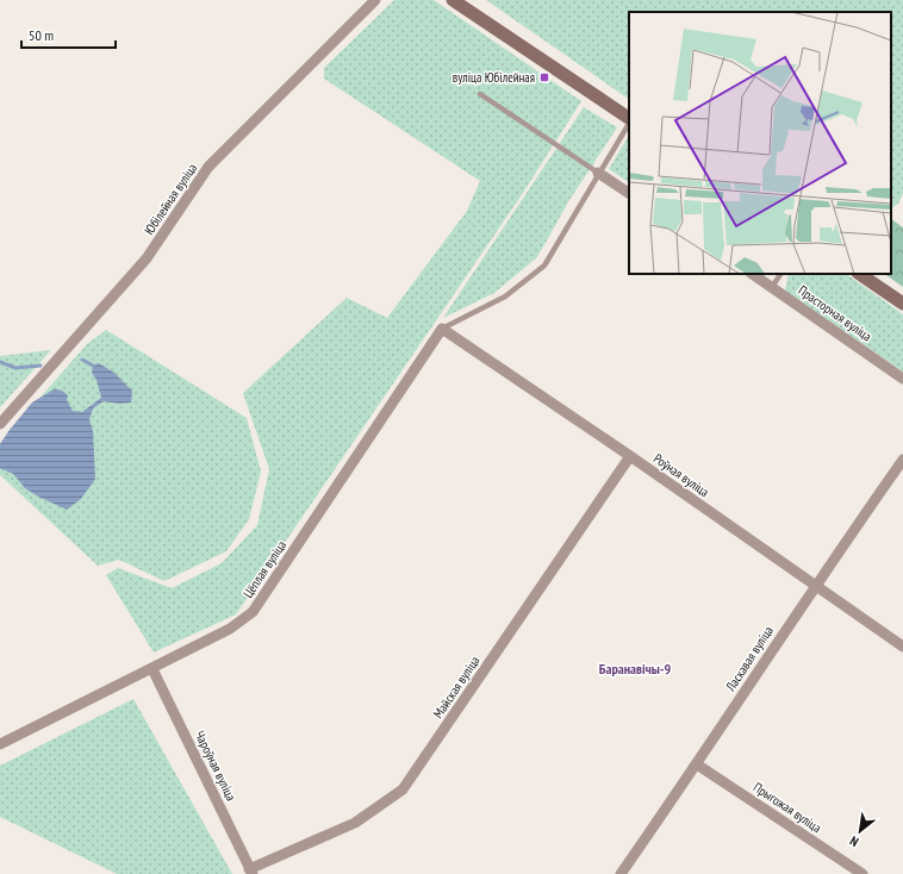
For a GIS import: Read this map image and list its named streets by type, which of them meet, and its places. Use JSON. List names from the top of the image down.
{
  "streets": {
    "street": [
      "Юбілейная вуліца",
      "Прасторная вуліца",
      "Роўная вуліца",
      "Цёплая вуліца",
      "Ласкавая вуліца",
      "Майская вуліца",
      "Чароўная вуліца",
      "Прыгожая вуліца"
    ]
  },
  "crossings": [
    ["Роўная вуліца", "Цёплая вуліца"],
    ["Роўная вуліца", "Ласкавая вуліца"],
    ["Роўная вуліца", "Майская вуліца"],
    ["Цёплая вуліца", "Чароўная вуліца"],
    ["Ласкавая вуліца", "Прыгожая вуліца"],
    ["Майская вуліца", "Чароўная вуліца"]
  ],
  "districts": ["Баранавічы-9"],
  "places": {
    "transit": ["вуліца Юбілейная"]
  },
  "scale_bar": "50 m",
  "north": "bottom left"
}
